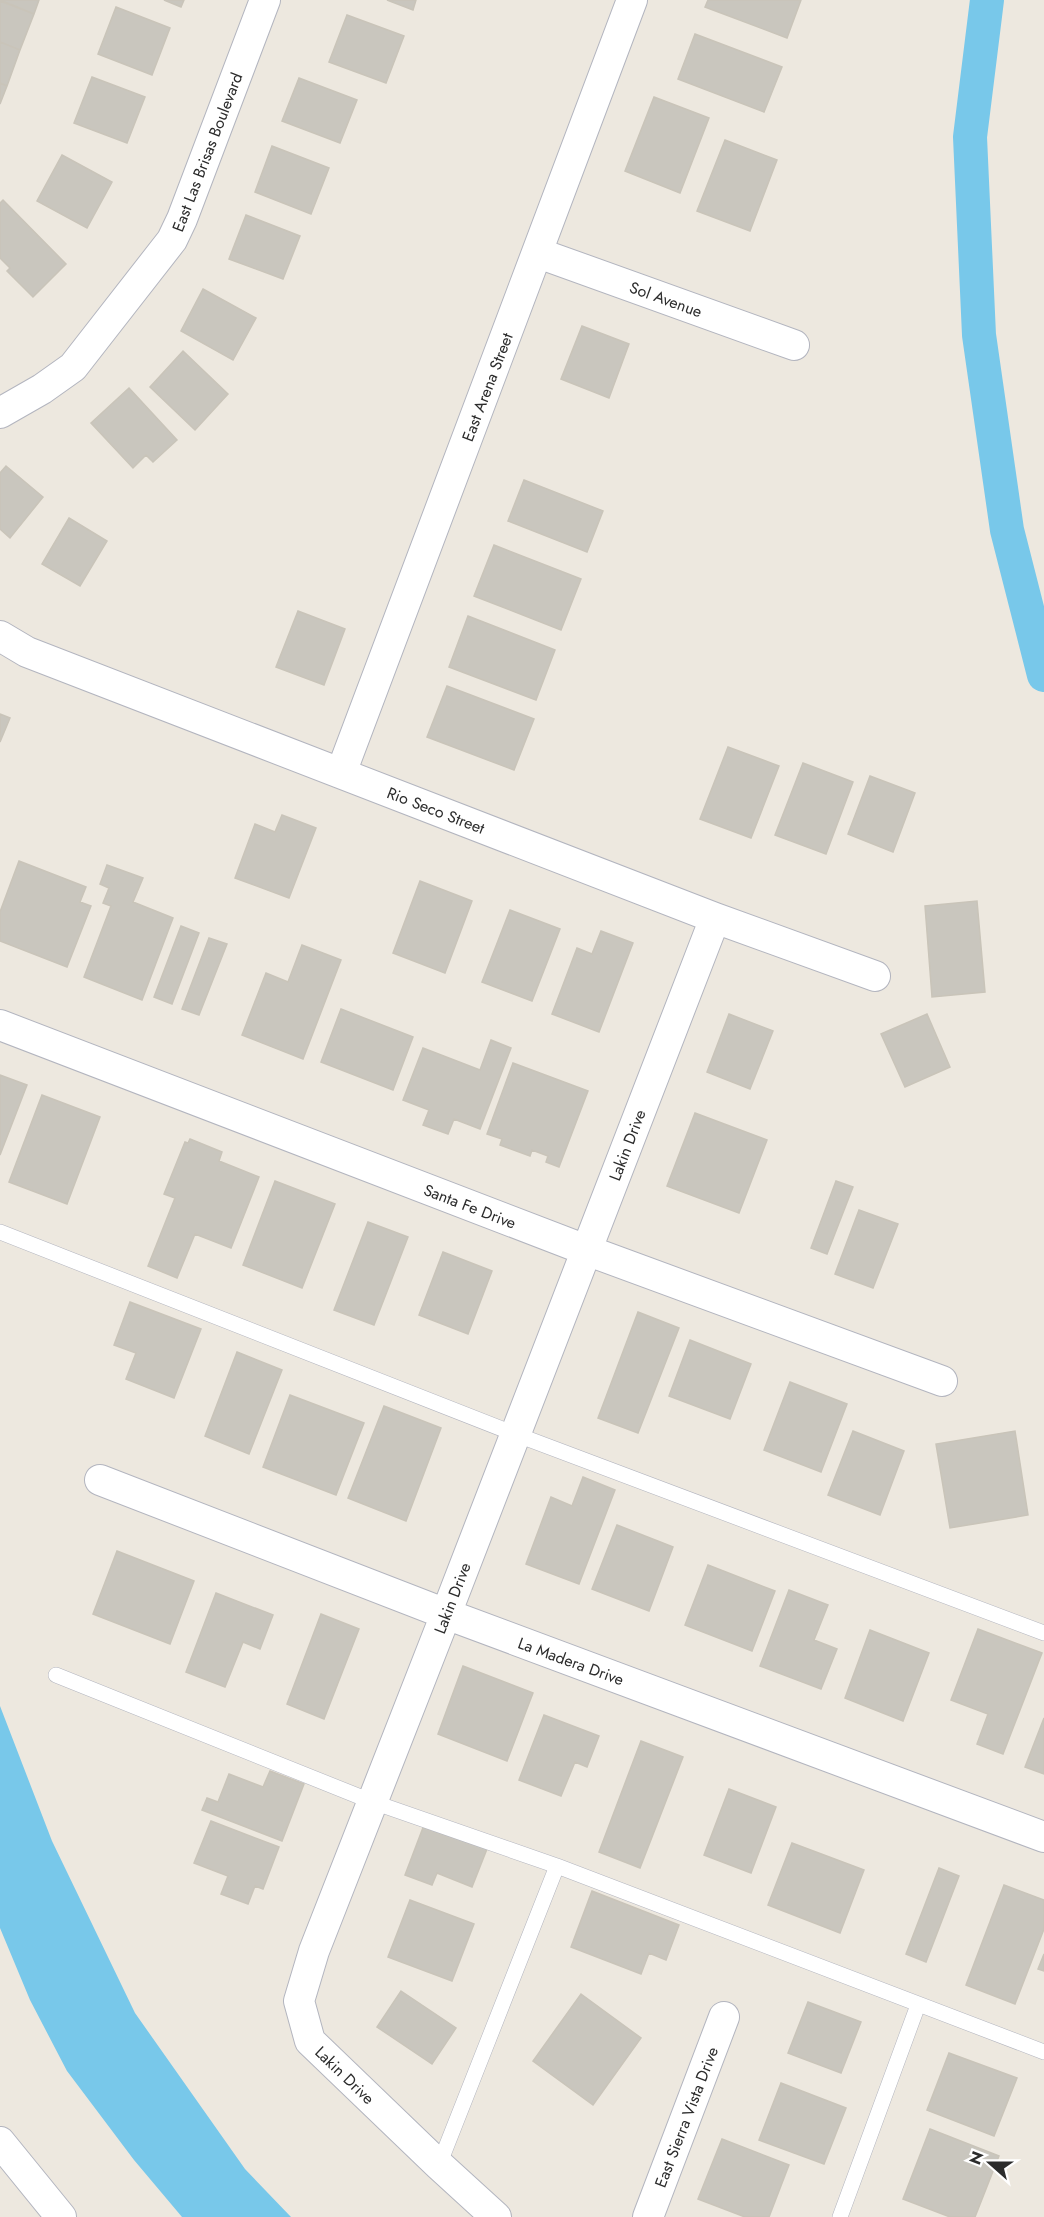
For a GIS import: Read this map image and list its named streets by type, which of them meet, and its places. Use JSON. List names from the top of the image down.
{
  "streets": {
    "street": [
      "East Las Brisas Boulevard",
      "Sol Avenue",
      "East Arena Street",
      "Rio Seco Street",
      "Lakin Drive",
      "Santa Fe Drive",
      "La Madera Drive",
      "East Sierra Vista Drive"
    ]
  },
  "crossings": [
    ["Sol Avenue", "East Arena Street"],
    ["East Arena Street", "Rio Seco Street"],
    ["Rio Seco Street", "Lakin Drive"],
    ["Lakin Drive", "Santa Fe Drive"],
    ["Lakin Drive", "La Madera Drive"]
  ],
  "north": "left"
}
